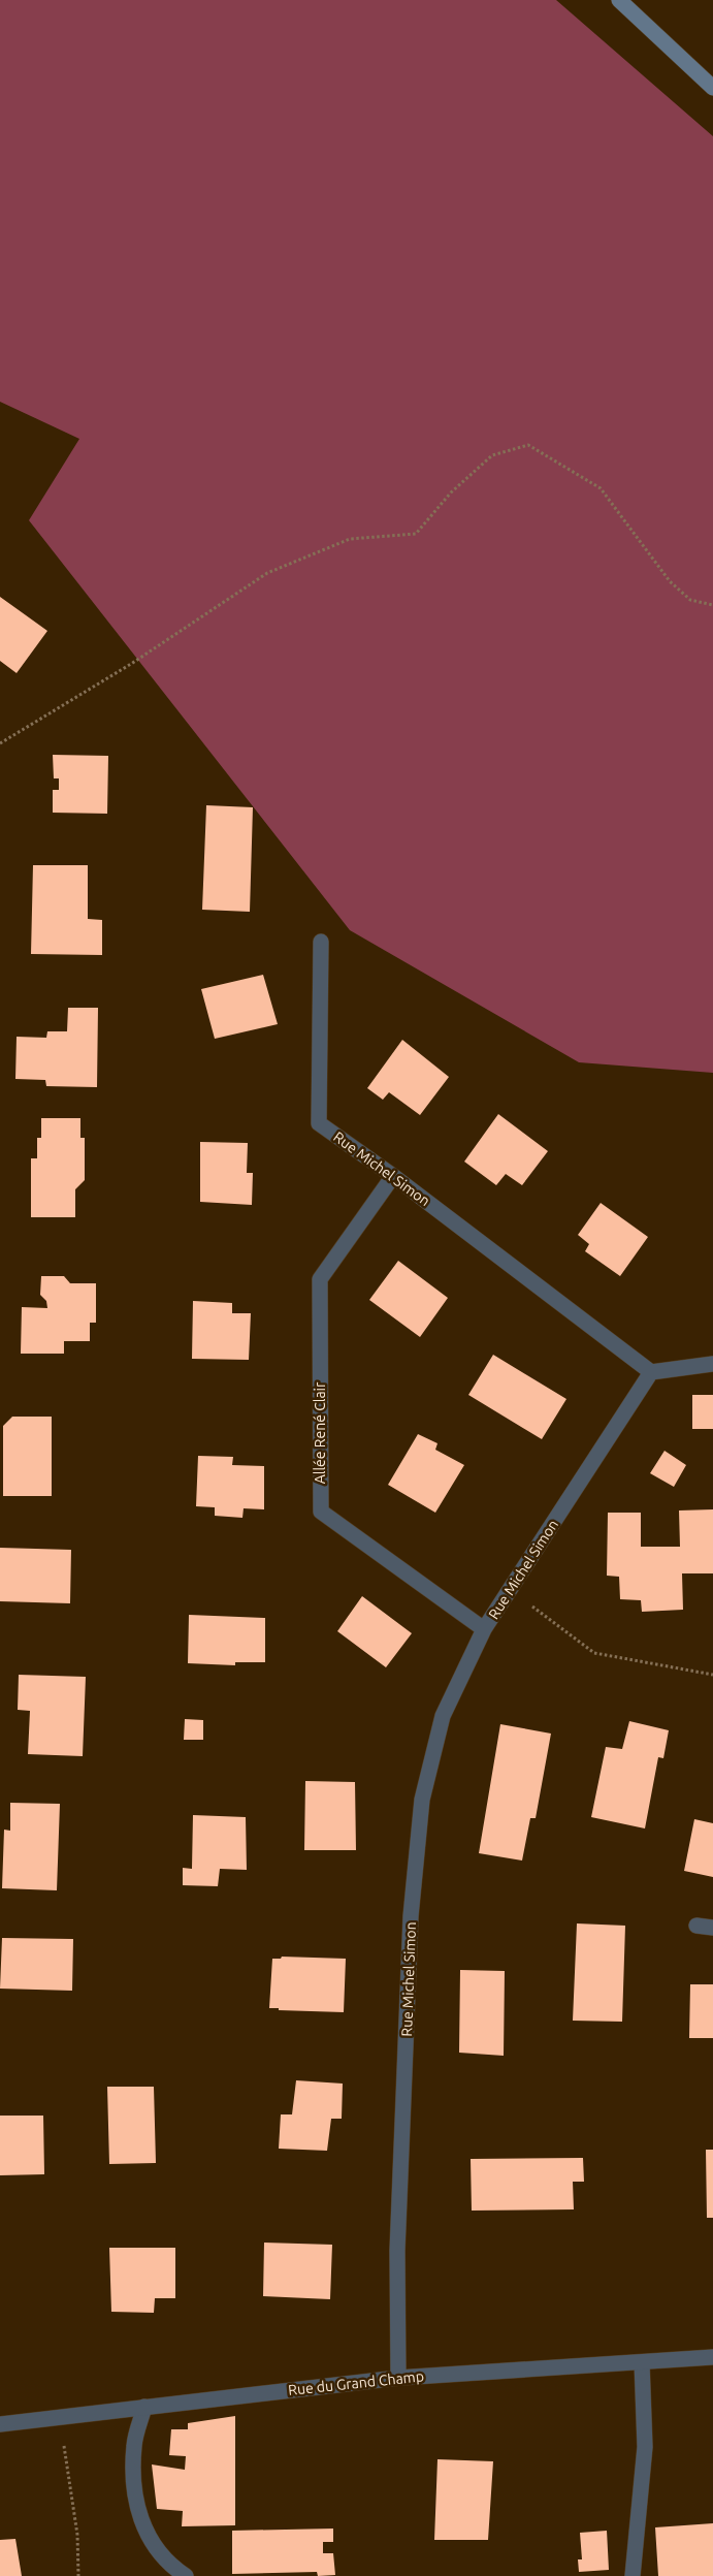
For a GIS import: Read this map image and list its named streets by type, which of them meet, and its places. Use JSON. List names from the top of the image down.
{
  "streets": {
    "street": ["Rue Michel Simon", "Allée René Clair", "Rue du Grand Champ"]
  },
  "crossings": [
    ["Rue Michel Simon", "Allée René Clair"],
    ["Rue Michel Simon", "Rue du Grand Champ"]
  ]
}
